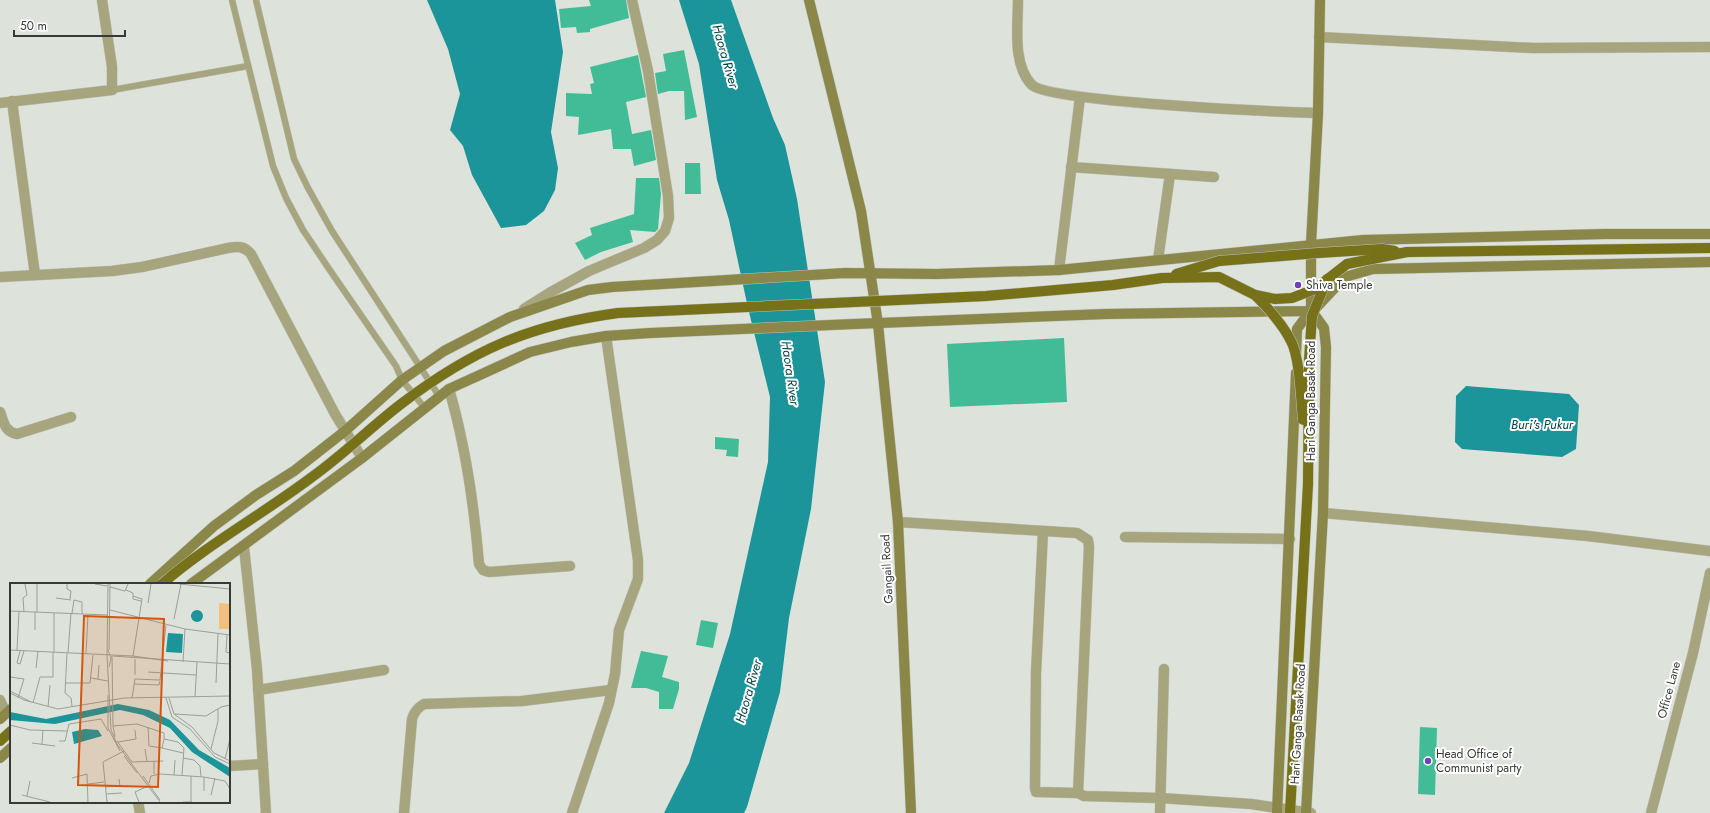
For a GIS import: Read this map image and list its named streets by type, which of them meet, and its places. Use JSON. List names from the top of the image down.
{
  "streets": {
    "street": ["Hari Ganga Basak Road", "Gangail Road", "Office Lane"]
  },
  "water": ["Haora River", "Buri's Pukur"],
  "places": ["Shiva Temple", "Head Office of Communist party"],
  "scale_bar": "50 m"
}
